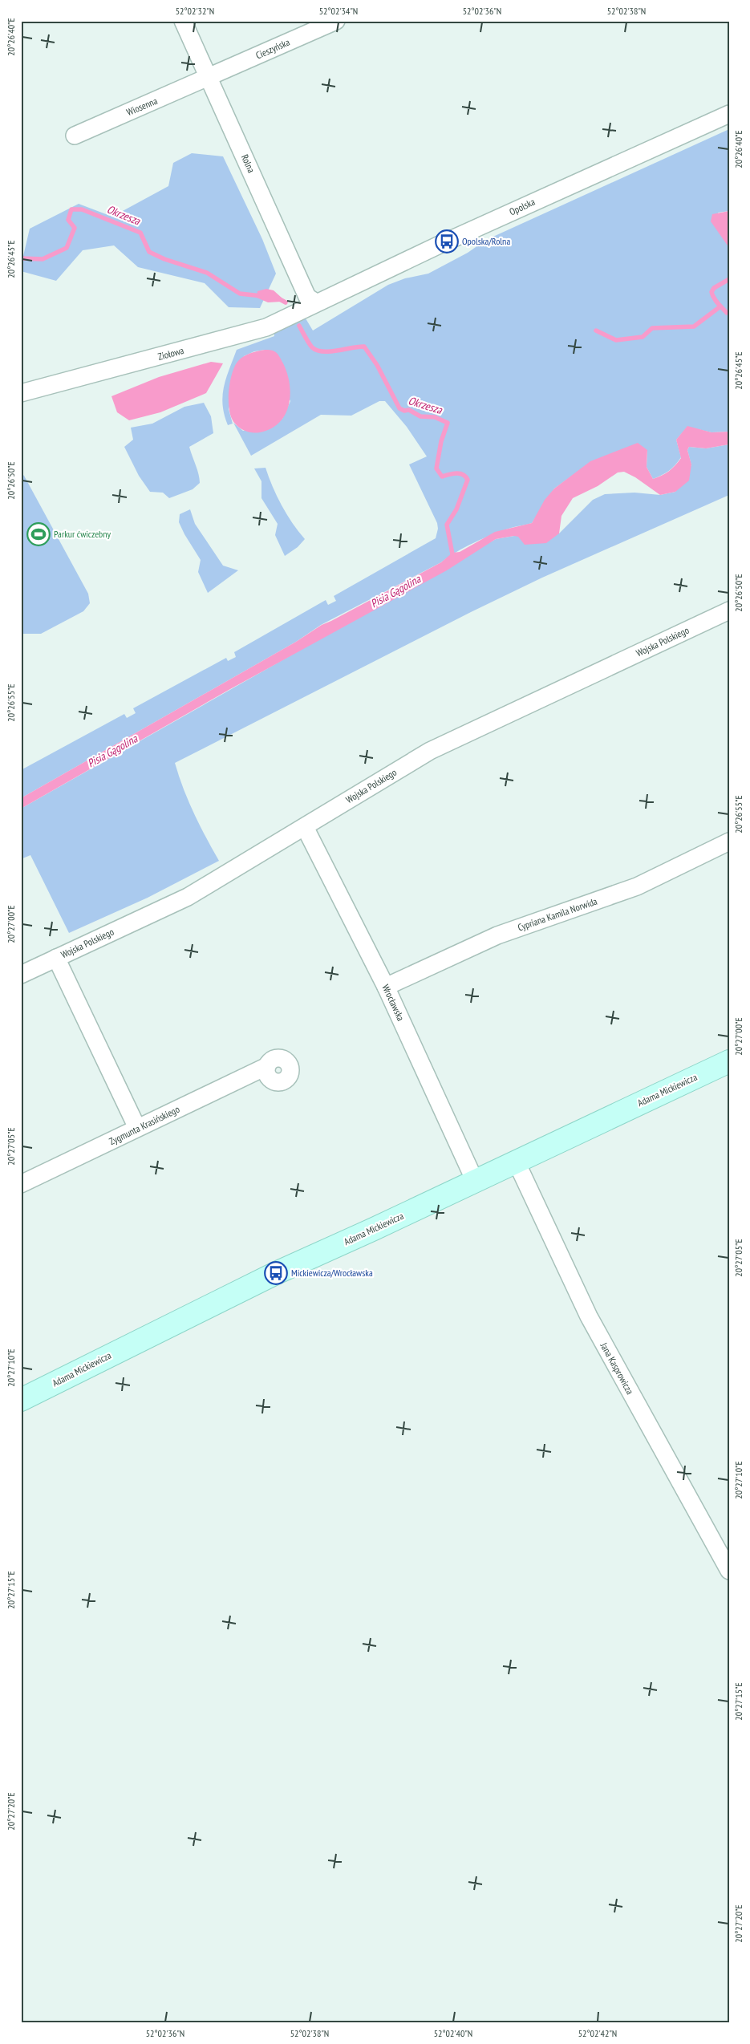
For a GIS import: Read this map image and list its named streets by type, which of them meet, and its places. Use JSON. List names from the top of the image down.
{
  "streets": {
    "street": [
      "Cieszyńska",
      "Wiosenna",
      "Rolna",
      "Opolska",
      "Ziołowa",
      "Wojska Polskiego",
      "Cypriana Kamila Norwida",
      "Wrocławska",
      "Adama Mickiewicza",
      "Zygmunta Krasińskiego",
      "Jana Kasprowicza"
    ]
  },
  "crossings": [
    ["Cieszyńska", "Wiosenna"],
    ["Cieszyńska", "Rolna"],
    ["Wiosenna", "Rolna"],
    ["Rolna", "Opolska"],
    ["Rolna", "Ziołowa"],
    ["Opolska", "Ziołowa"],
    ["Wojska Polskiego", "Wrocławska"],
    ["Cypriana Kamila Norwida", "Wrocławska"],
    ["Wrocławska", "Adama Mickiewicza"],
    ["Adama Mickiewicza", "Jana Kasprowicza"]
  ],
  "water": ["Okrzesza", "Pisia Gągolina"],
  "places": {
    "bus stop": ["Opolska/Rolna", "Mickiewicza/Wrocławska"],
    "sports": ["Parkur ćwiczebny"]
  },
  "coordinates": [
    "52°02'32\"N",
    "52°02'34\"N",
    "52°02'36\"N",
    "52°02'38\"N",
    "20°26'40\"E",
    "20°26'45\"E",
    "20°26'50\"E",
    "20°26'55\"E",
    "20°27'00\"E",
    "20°27'05\"E",
    "20°27'10\"E",
    "20°27'15\"E",
    "20°27'20\"E",
    "52°02'40\"N",
    "52°02'42\"N"
  ]
}
